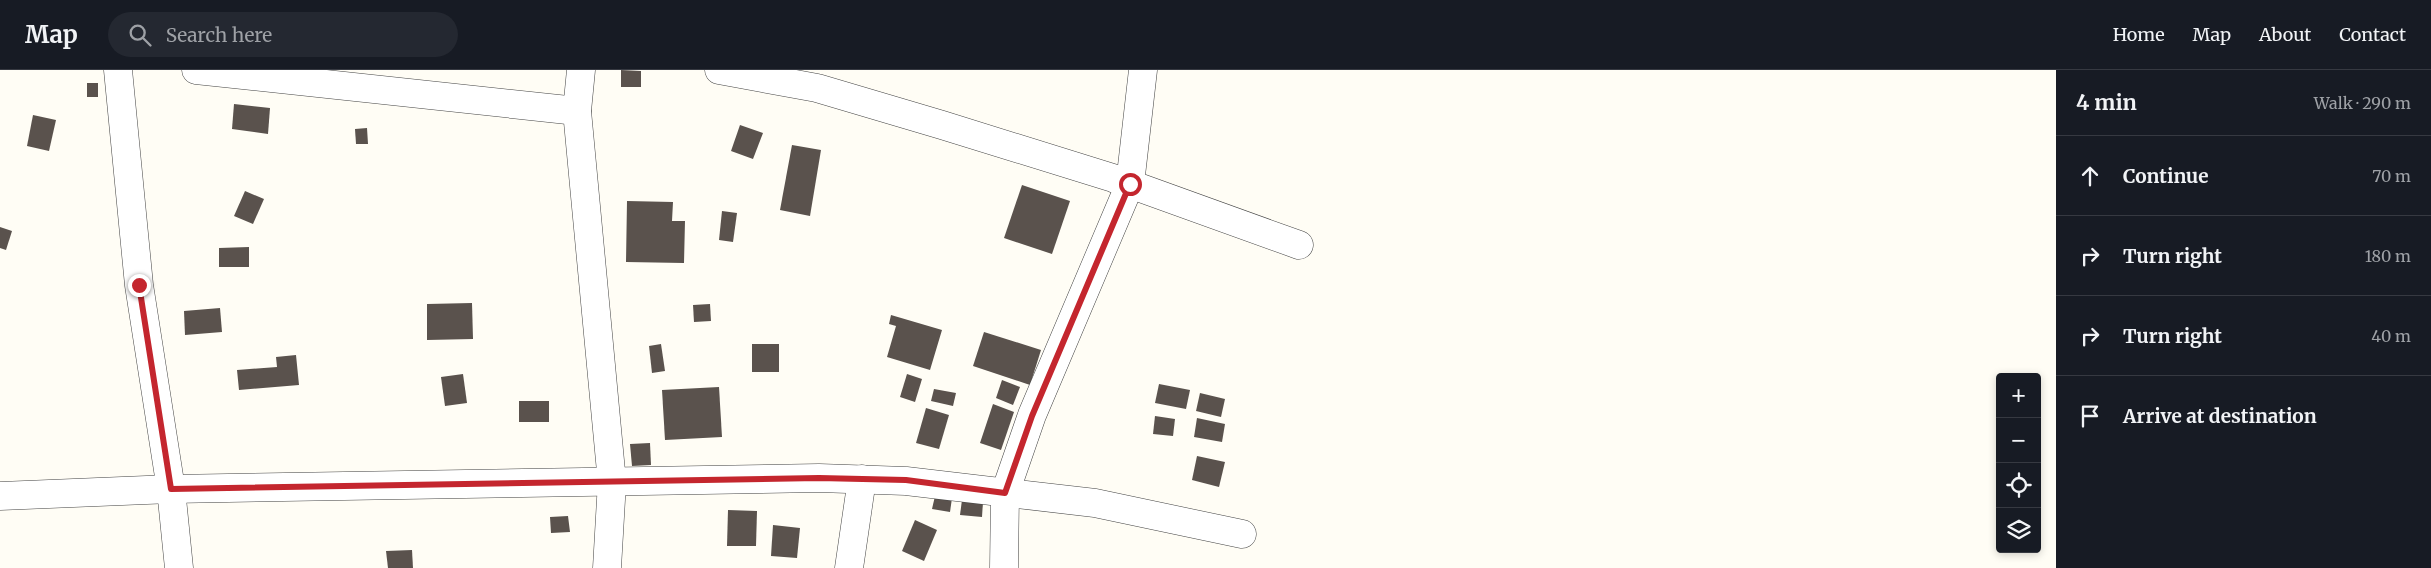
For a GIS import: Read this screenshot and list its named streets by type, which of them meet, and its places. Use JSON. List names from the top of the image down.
{
  "page": {
    "header": "Map",
    "search": "Search here",
    "nav": [
      "Home",
      "Map",
      "About",
      "Contact"
    ],
    "heading": ["4 min", "Walk · 290 m"],
    "list": [
      ["Continue", "70 m"],
      ["Turn right", "180 m"],
      ["Turn right", "40 m"],
      "Arrive at destination"
    ],
    "map_buttons": ["+", "−"]
  }
}
